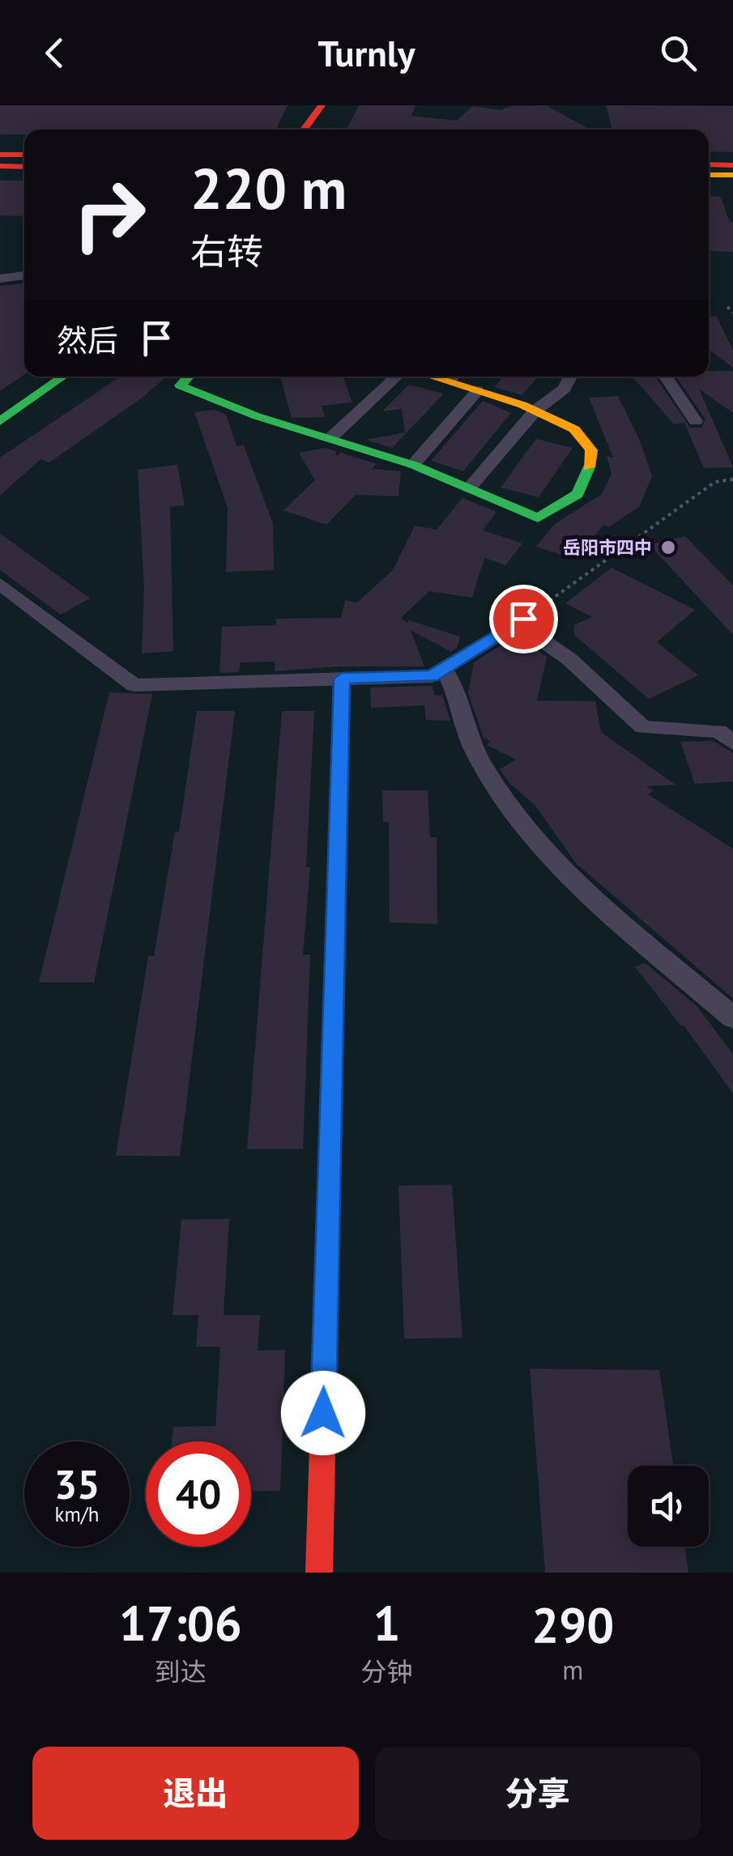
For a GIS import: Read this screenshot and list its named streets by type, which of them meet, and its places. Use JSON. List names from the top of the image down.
{
  "places": ["岳阳市四中"],
  "page": {
    "header": "Turnly",
    "turn": ["220 m", "右转"],
    "then": "然后",
    "speed": "35 km/h",
    "limit": "40",
    "eta": [
      "17:06",
      "到达",
      "1",
      "分钟",
      "290",
      "m"
    ],
    "buttons": ["退出", "分享"]
  }
}
